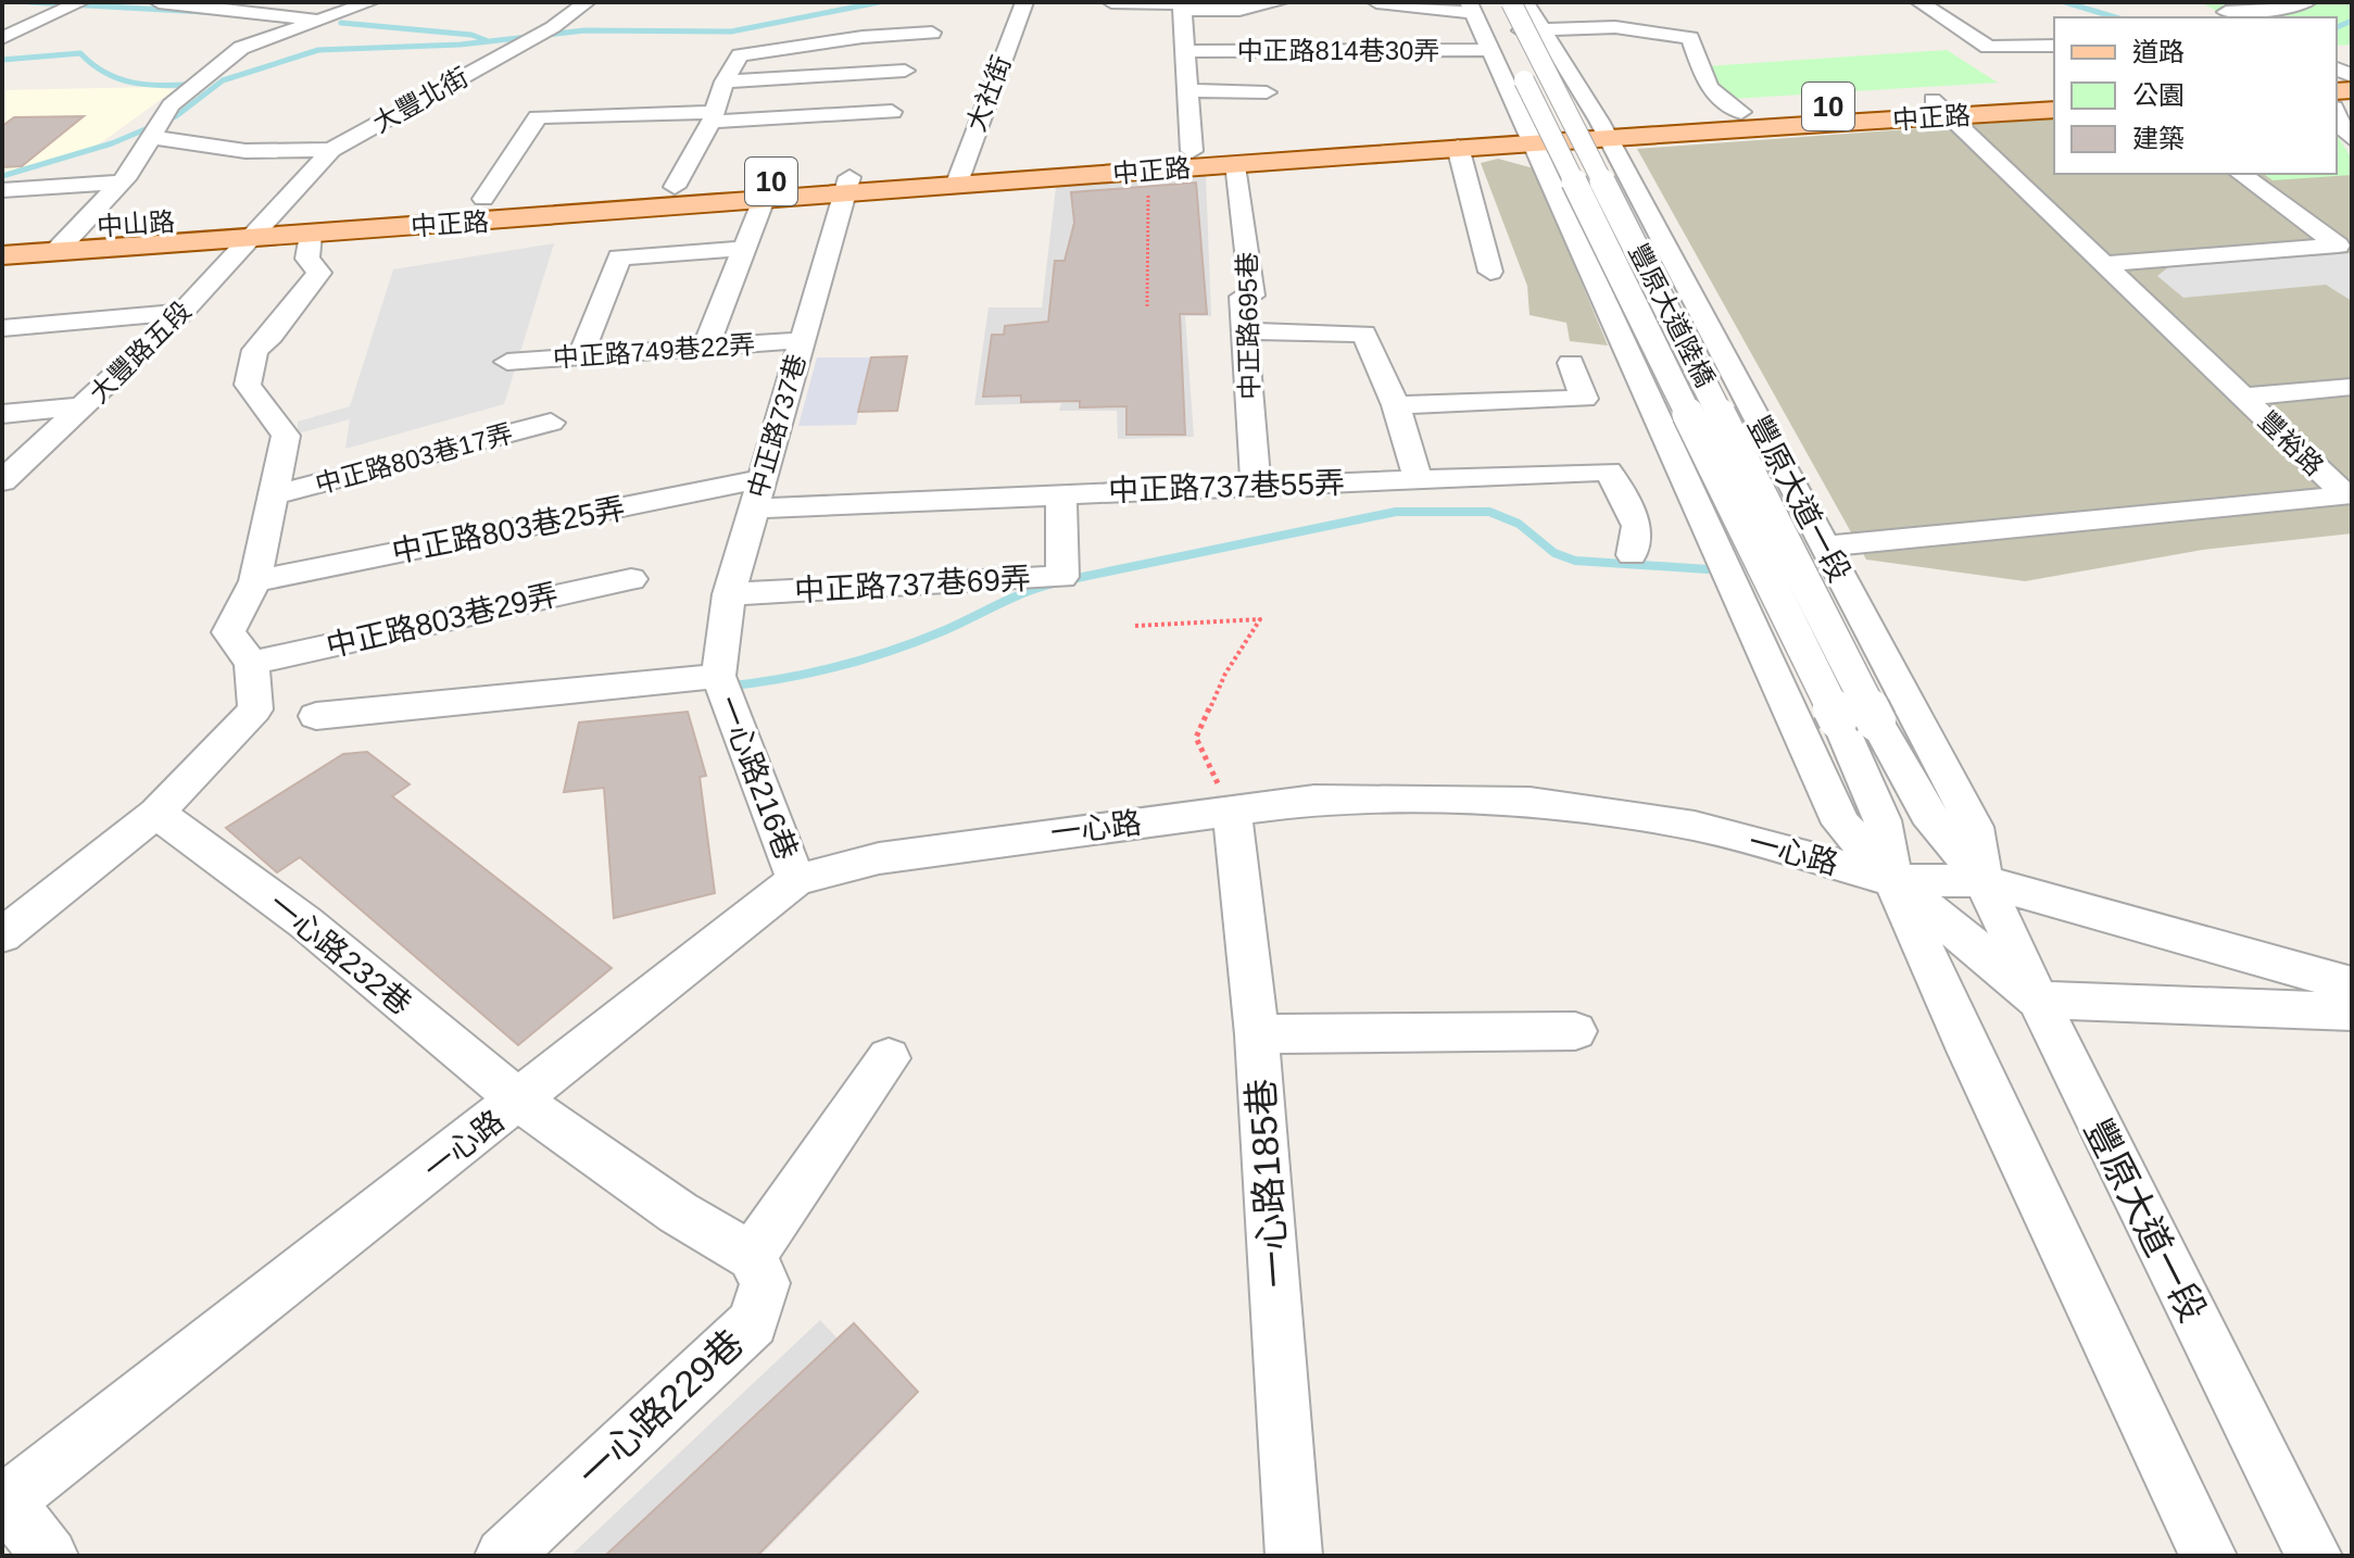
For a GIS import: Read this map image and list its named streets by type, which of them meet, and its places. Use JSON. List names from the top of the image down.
{
  "streets": {
    "main road": ["10", "中正路", "中山路"],
    "street": [
      "中正路814巷30弄",
      "大社街",
      "大豐北街",
      "豐原大道陸橋",
      "中正路695巷",
      "中正路749巷22弄",
      "大豐路五段",
      "中正路737巷",
      "豐裕路",
      "中正路803巷17弄",
      "中正路737巷55弄",
      "豐原大道一段",
      "中正路803巷25弄",
      "中正路737巷69弄",
      "中正路803巷29弄",
      "一心路216巷",
      "一心路",
      "一心路232巷",
      "一心路185巷",
      "一心路229巷"
    ]
  },
  "crossings": [
    ["中正路814巷30弄", "中正路"],
    ["中正路814巷30弄", "豐原大道一段"],
    ["大社街", "中正路"],
    ["大豐北街", "中正路"],
    ["大豐北街", "中山路"],
    ["大豐北街", "大豐路五段"],
    ["中正路", "中山路"],
    ["中正路", "中正路695巷"],
    ["中正路", "大豐路五段"],
    ["中正路", "中正路737巷"],
    ["中正路", "豐裕路"],
    ["中正路", "豐原大道一段"],
    ["中山路", "大豐路五段"],
    ["豐原大道陸橋", "豐原大道一段"],
    ["豐原大道陸橋", "一心路"],
    ["中正路695巷", "中正路737巷55弄"],
    ["中正路749巷22弄", "中正路737巷"],
    ["中正路737巷", "中正路737巷55弄"],
    ["中正路737巷", "中正路803巷25弄"],
    ["中正路737巷", "中正路737巷69弄"],
    ["中正路737巷", "一心路216巷"],
    ["豐裕路", "豐原大道一段"],
    ["中正路737巷55弄", "中正路803巷25弄"],
    ["中正路737巷55弄", "中正路737巷69弄"],
    ["豐原大道一段", "一心路"],
    ["一心路216巷", "一心路"],
    ["一心路", "一心路232巷"],
    ["一心路", "一心路185巷"]
  ],
  "legend": ["道路", "公園", "建築"]
}
